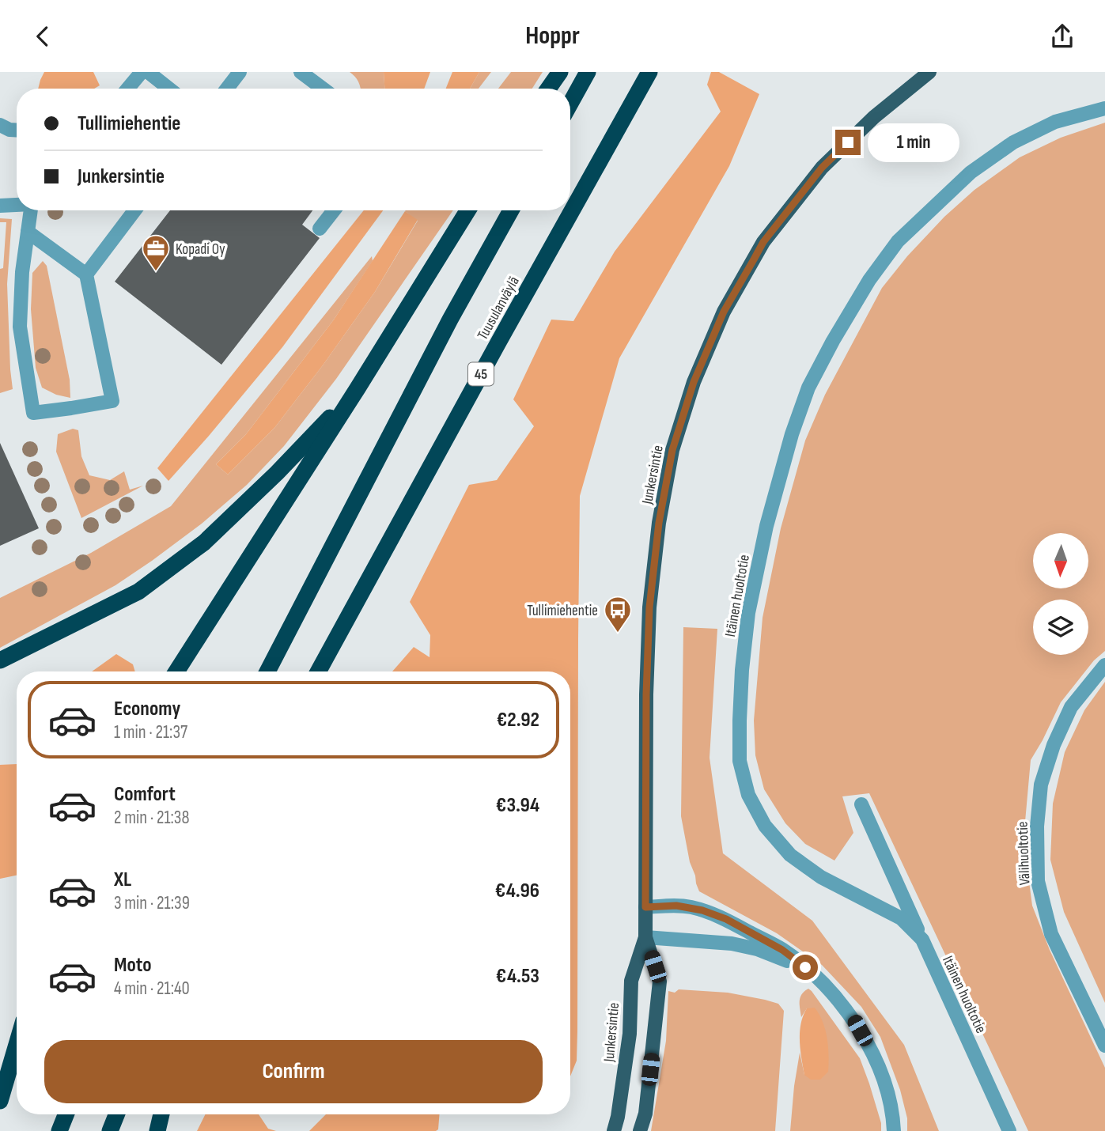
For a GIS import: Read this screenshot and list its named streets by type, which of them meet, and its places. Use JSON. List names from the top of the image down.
{
  "streets": {
    "highway": ["Tuusulanväylä", "45"],
    "main road": ["Junkersintie"],
    "street": ["Itäinen huoltotie", "Välihuoltotie"]
  },
  "places": {
    "office": ["Kopadi Oy"],
    "bus stop": ["Tullimiehentie"]
  },
  "north": "bottom",
  "page": {
    "header": "Hoppr",
    "banner": ["Tullimiehentie", "Junkersintie"],
    "bubble": "1 min",
    "list": [
      {
        "name": "Economy",
        "note": "1 min · 21:37",
        "value": "€2.92"
      },
      {
        "name": "Comfort",
        "note": "2 min · 21:38",
        "value": "€3.94"
      },
      {
        "name": "XL",
        "note": "3 min · 21:39",
        "value": "€4.96"
      },
      {
        "name": "Moto",
        "note": "4 min · 21:40",
        "value": "€4.53"
      }
    ],
    "buttons": "Confirm"
  }
}
